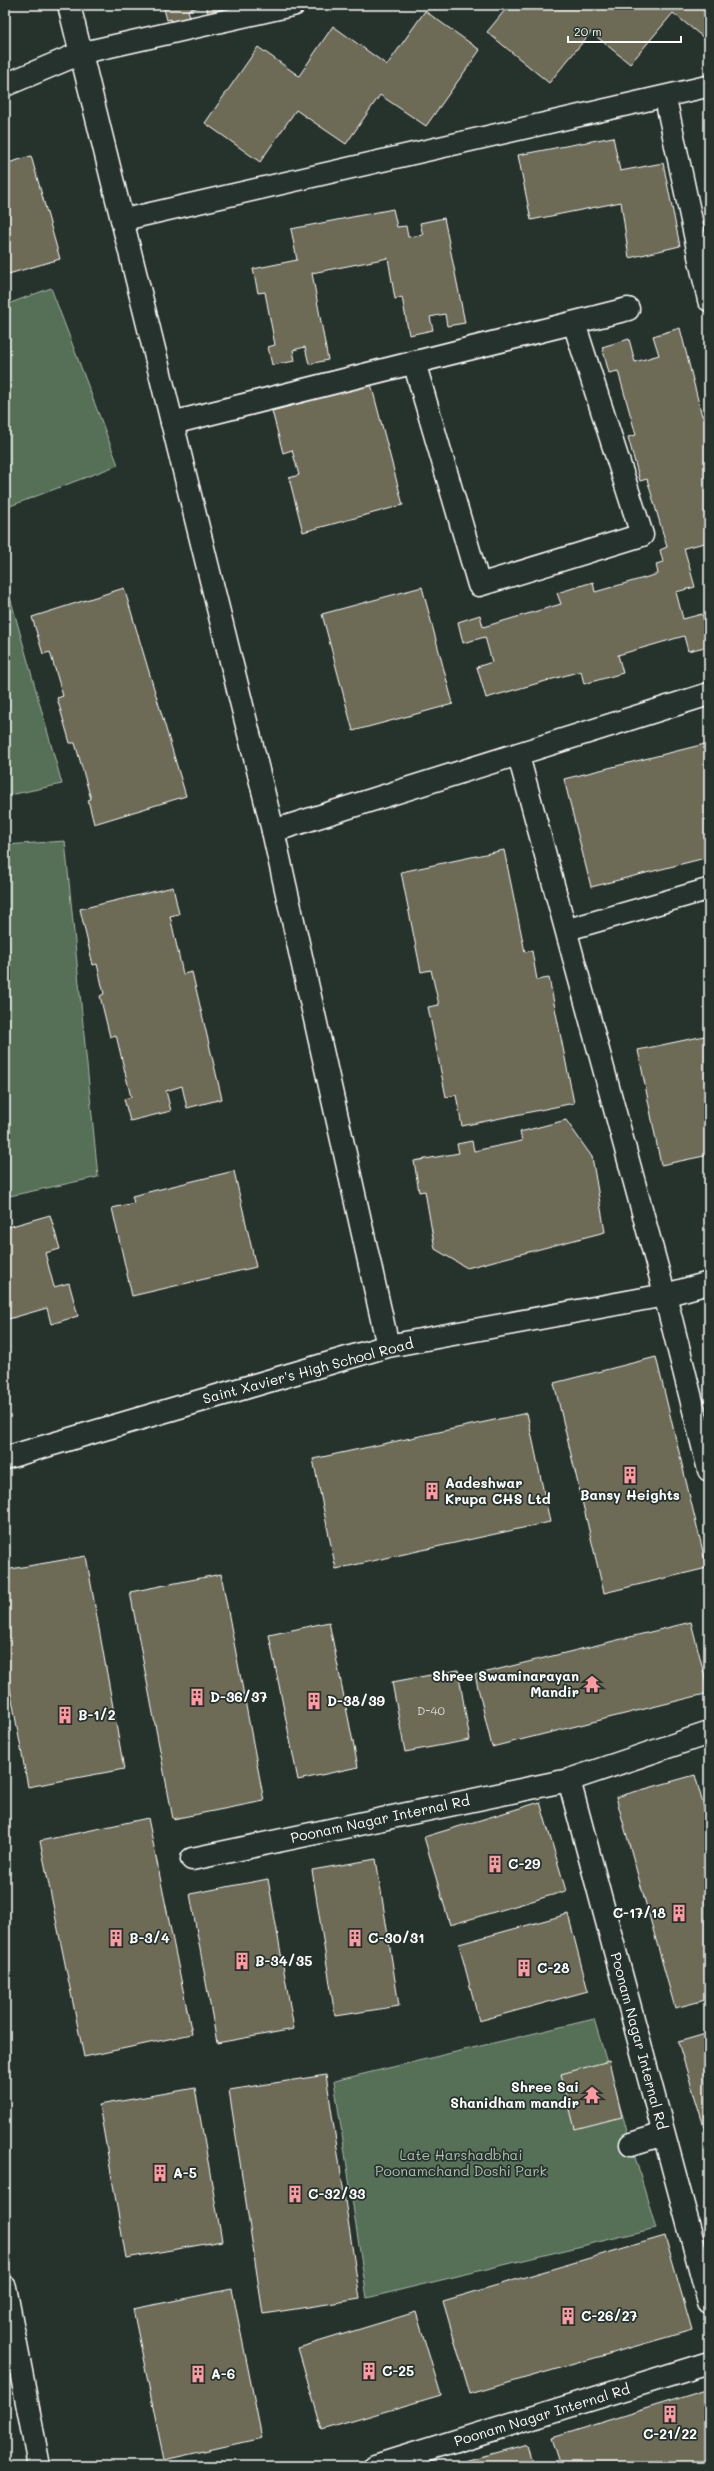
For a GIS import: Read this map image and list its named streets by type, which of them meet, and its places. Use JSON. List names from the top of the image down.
{
  "streets": {
    "street": ["Saint Xavier's High School Road", "Poonam Nagar Internal Rd"]
  },
  "parks": ["Late Harshadbhai Poonamchand Doshi Park"],
  "places": {
    "building": [
      "Bansy Heights",
      "Aadeshwar Krupa CHS Ltd",
      "D-36/37",
      "D-38/39",
      "B-1/2",
      "C-29",
      "C-17/18",
      "B-3/4",
      "C-30/31",
      "B-34/35",
      "C-28",
      "A-5",
      "C-32/33",
      "C-26/27",
      "C-25",
      "A-6",
      "C-21/22"
    ],
    "temple": ["Shree Swaminarayan Mandir", "Shree Sai Shanidham mandir"]
  },
  "house_numbers": ["D-40"],
  "scale_bar": "20 m"
}
